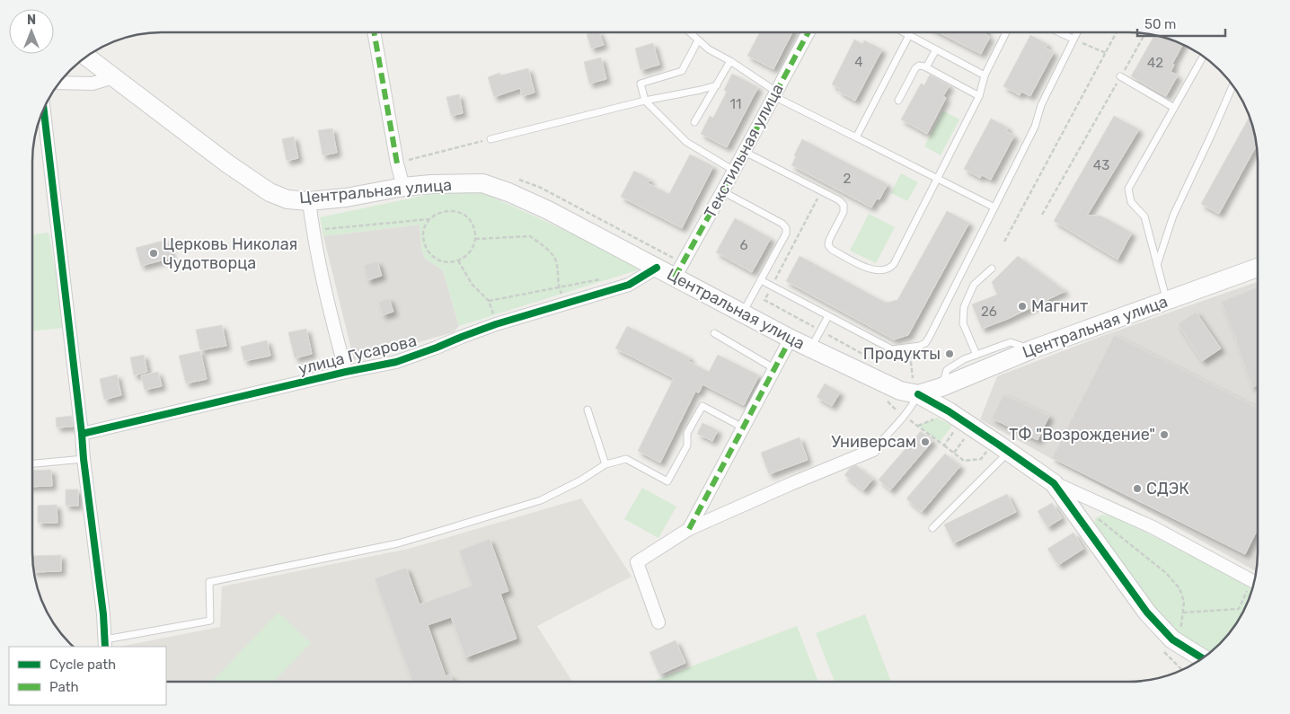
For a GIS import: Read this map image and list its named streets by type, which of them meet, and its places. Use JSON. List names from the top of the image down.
{
  "streets": {
    "main road": ["Центральная улица"],
    "street": ["Текстильная улица", "улица Гусарова"]
  },
  "crossings": [
    ["Текстильная улица", "Центральная улица"],
    ["Центральная улица", "улица Гусарова"]
  ],
  "places": [
    "Церковь Николая Чудотворца",
    "Магнит",
    "Продукты",
    "ТФ \"Возрождение\"",
    "Универсам",
    "СДЭК"
  ],
  "house_numbers": [
    "4",
    "42",
    "11",
    "43",
    "2",
    "6",
    "26"
  ],
  "legend": ["Cycle path", "Path"],
  "scale_bar": "50 m",
  "north": "top"
}
